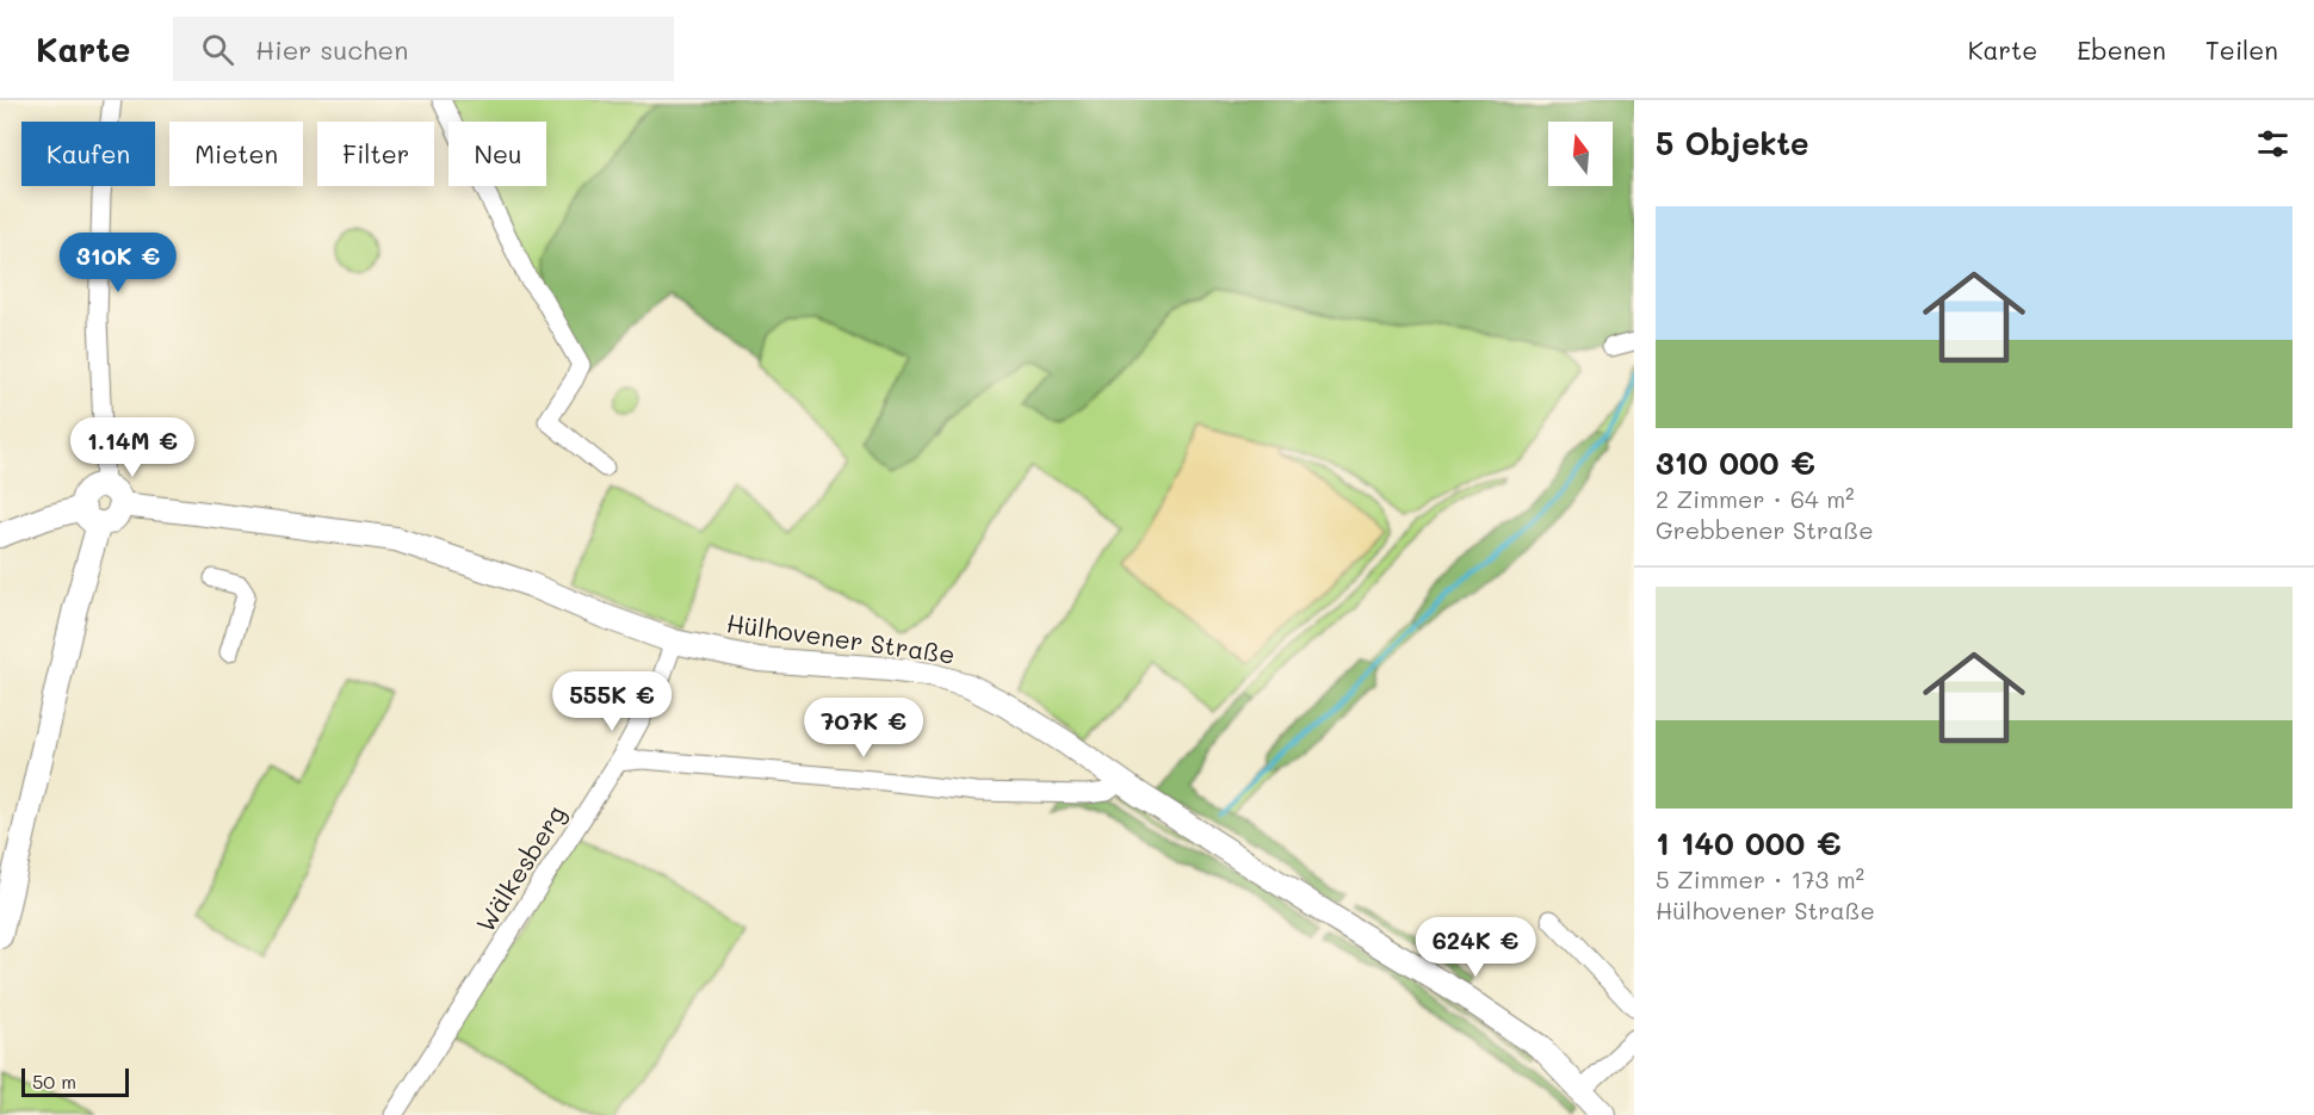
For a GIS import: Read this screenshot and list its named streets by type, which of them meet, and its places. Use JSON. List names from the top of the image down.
{
  "streets": {
    "main road": ["Hülhovener Straße"],
    "street": ["Wälkesberg"]
  },
  "crossings": [
    ["Hülhovener Straße", "Wälkesberg"]
  ],
  "scale_bar": "50 m",
  "north": "top",
  "page": {
    "header": "Karte",
    "search": "Hier suchen",
    "nav": ["Karte", "Ebenen", "Teilen"],
    "heading": "5 Objekte",
    "chip": [
      "Kaufen",
      "Mieten",
      "Filter",
      "Neu"
    ],
    "list": [
      {
        "name": "310 000 €",
        "note": "2 Zimmer · 64 m² · Grebbener Straße"
      },
      {
        "name": "1 140 000 €",
        "note": "5 Zimmer · 173 m² · Hülhovener Straße"
      }
    ],
    "price": [
      "310K €",
      "1.14M €",
      "555K €",
      "707K €",
      "624K €"
    ],
    "scale": "50 m"
  }
}
